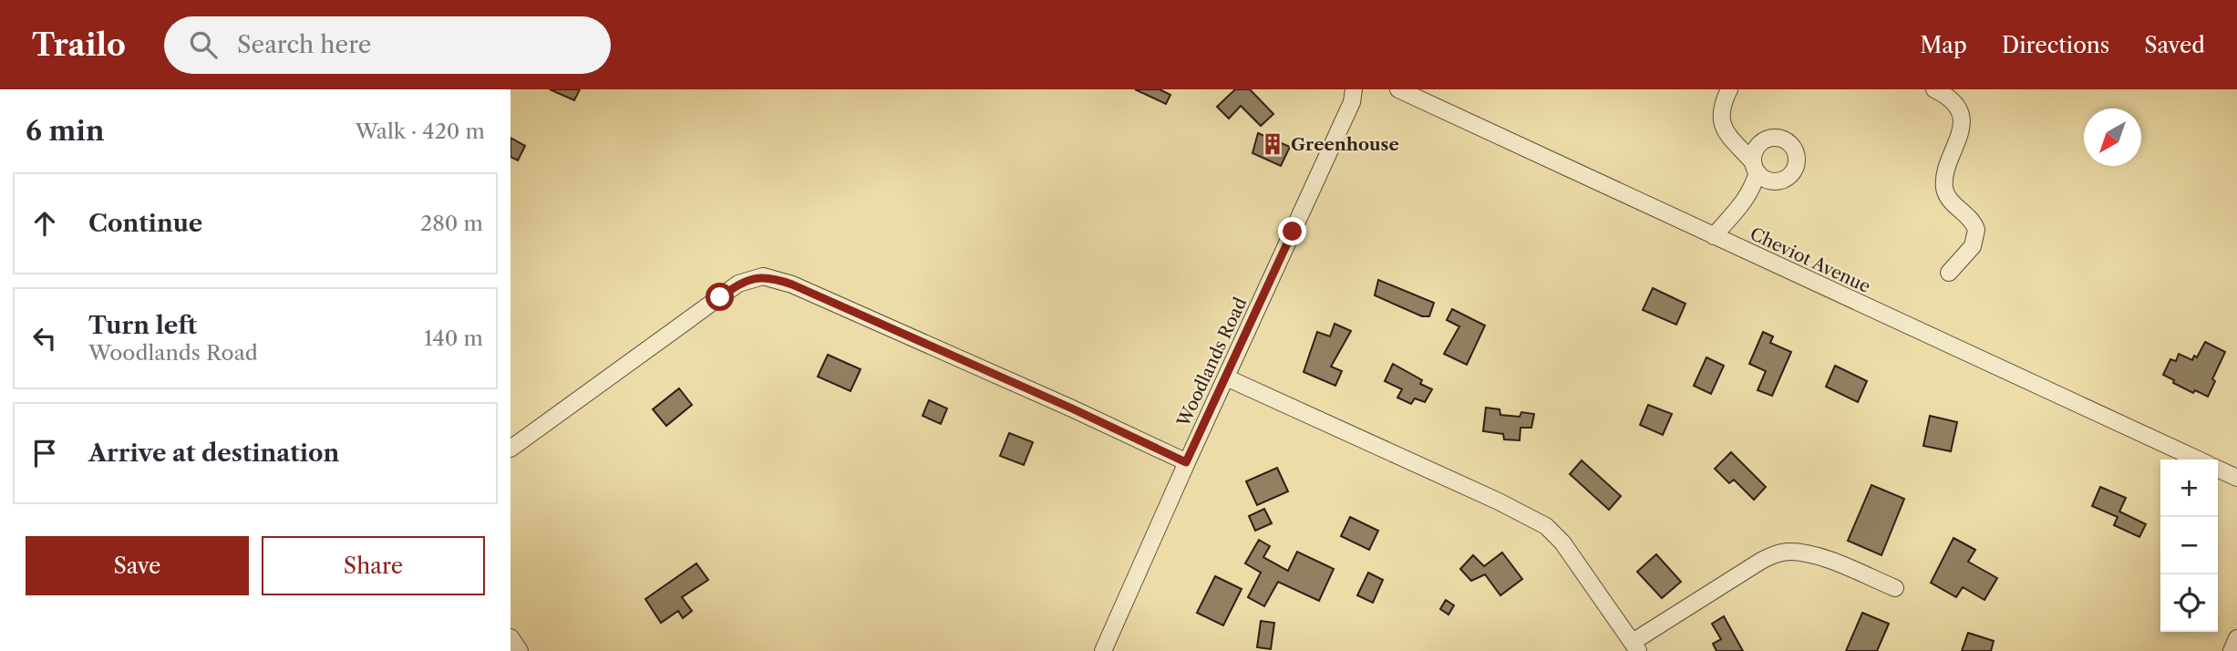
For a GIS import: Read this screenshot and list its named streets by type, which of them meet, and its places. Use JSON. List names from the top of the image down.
{
  "streets": {
    "street": ["Cheviot Avenue", "Woodlands Road"]
  },
  "places": {
    "building": ["Greenhouse"]
  },
  "north": "bottom left",
  "page": {
    "header": "Trailo",
    "search": "Search here",
    "nav": ["Map", "Directions", "Saved"],
    "heading": ["6 min", "Walk · 420 m"],
    "list": [
      ["Continue", "280 m"],
      ["Turn left", "Woodlands Road", "140 m"],
      "Arrive at destination"
    ],
    "map_buttons": ["+", "−"],
    "buttons": ["Save", "Share"]
  }
}
